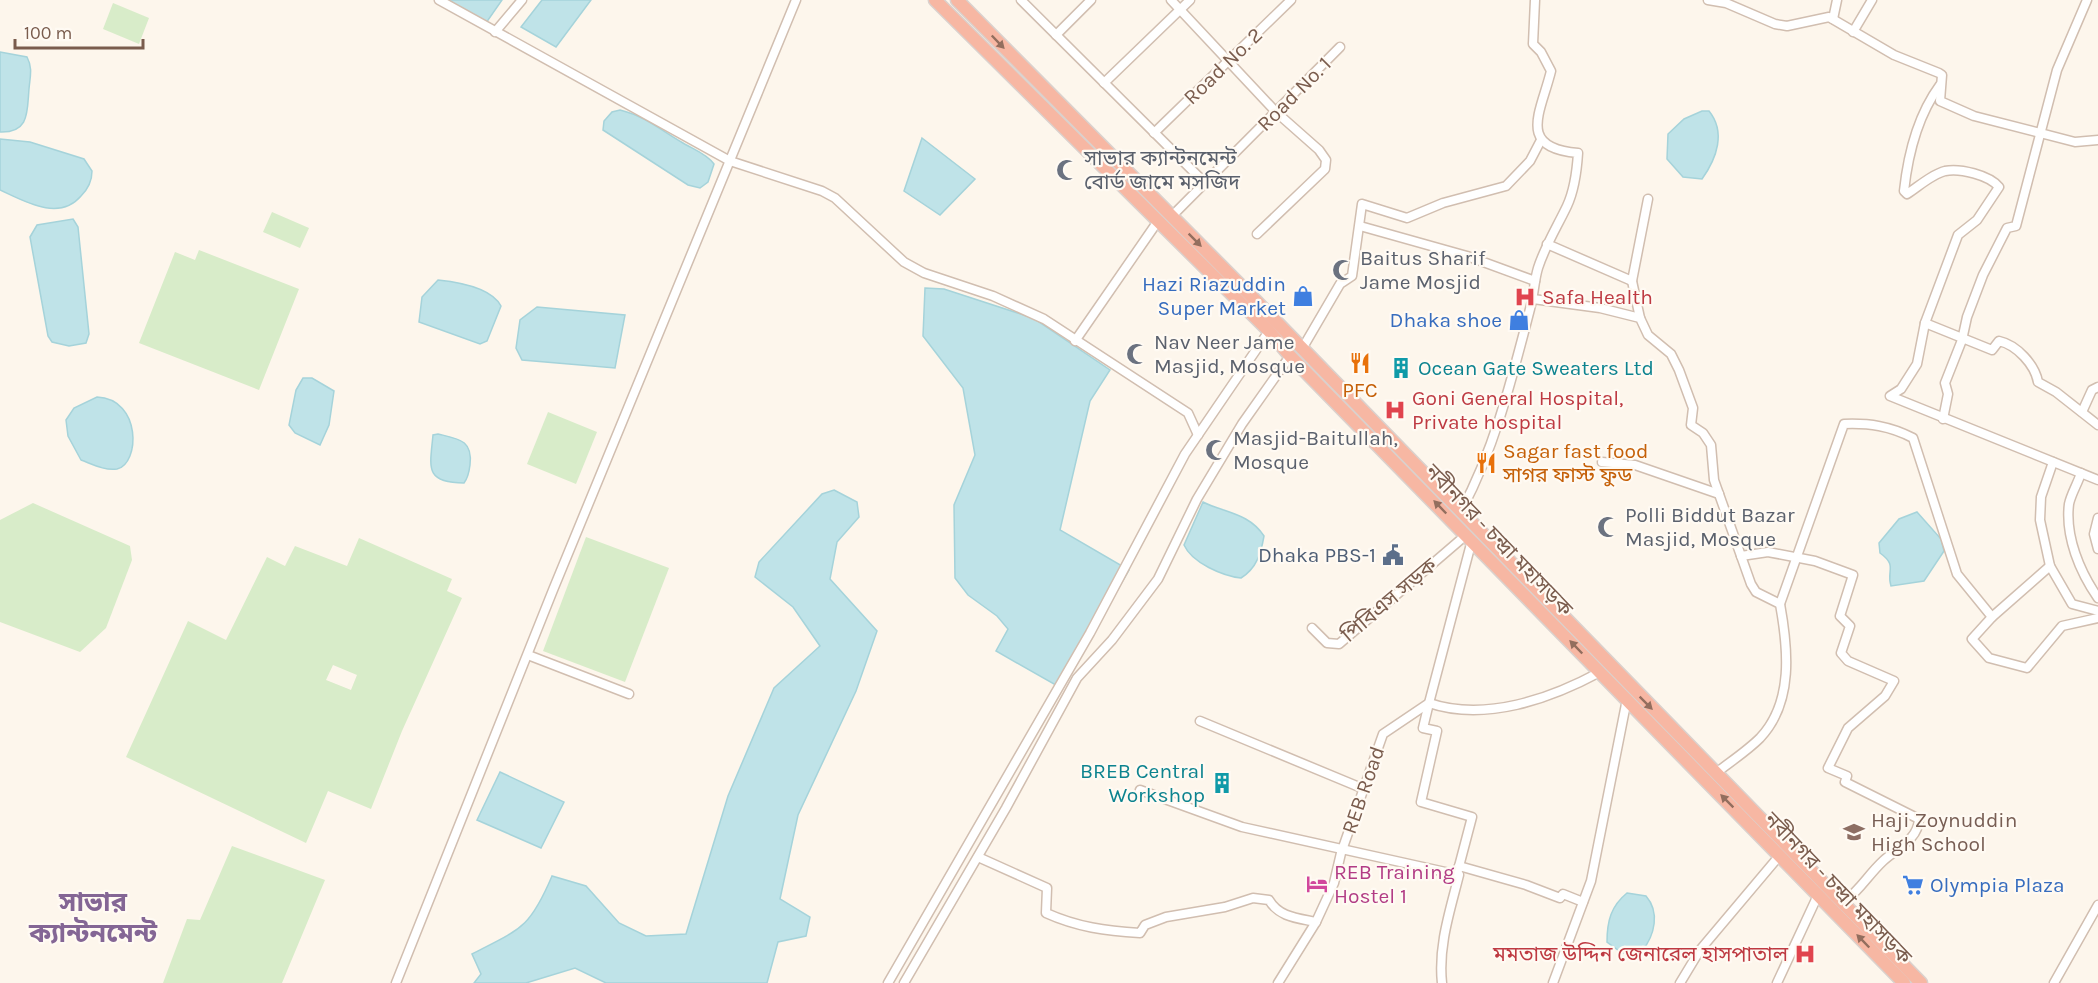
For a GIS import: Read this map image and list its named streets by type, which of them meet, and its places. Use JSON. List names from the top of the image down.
{
  "streets": {
    "highway": ["নবীনগর - চন্দ্রা মহাসড়ক"],
    "street": [
      "Road No. 2",
      "Road No. 1",
      "পিবিএস সড়ক",
      "REB Road"
    ]
  },
  "crossings": [
    ["Road No. 1", "নবীনগর - চন্দ্রা মহাসড়ক"],
    ["নবীনগর - চন্দ্রা মহাসড়ক", "পিবিএস সড়ক"]
  ],
  "districts": ["সাভার ক্যান্টনমেন্ট"],
  "places": {
    "mosque": [
      "সাভার ক্যান্টনমেন্ট বোর্ড জামে মসজিদ",
      "Baitus Sharif Jame Mosjid",
      "Nav Neer Jame Masjid, Mosque",
      "Masjid-Baitullah, Mosque",
      "Polli Biddut Bazar Masjid, Mosque"
    ],
    "shop": ["Hazi Riazuddin Super Market", "Dhaka shoe"],
    "hospital": ["Safa Health", "Goni General Hospital, Private hospital", "মমতাজ উদ্দিন জেনারেল হাসপাতাল"],
    "restaurant": ["PFC", "Sagar fast food সাগর ফাস্ট ফুড"],
    "building": ["Ocean Gate Sweaters Ltd", "BREB Central Workshop"],
    "public building": ["Dhaka PBS-1"],
    "school or university": ["Haji Zoynuddin High School"],
    "hotel": ["REB Training Hostel 1"],
    "supermarket": ["Olympia Plaza"]
  },
  "scale_bar": "100 m"
}
